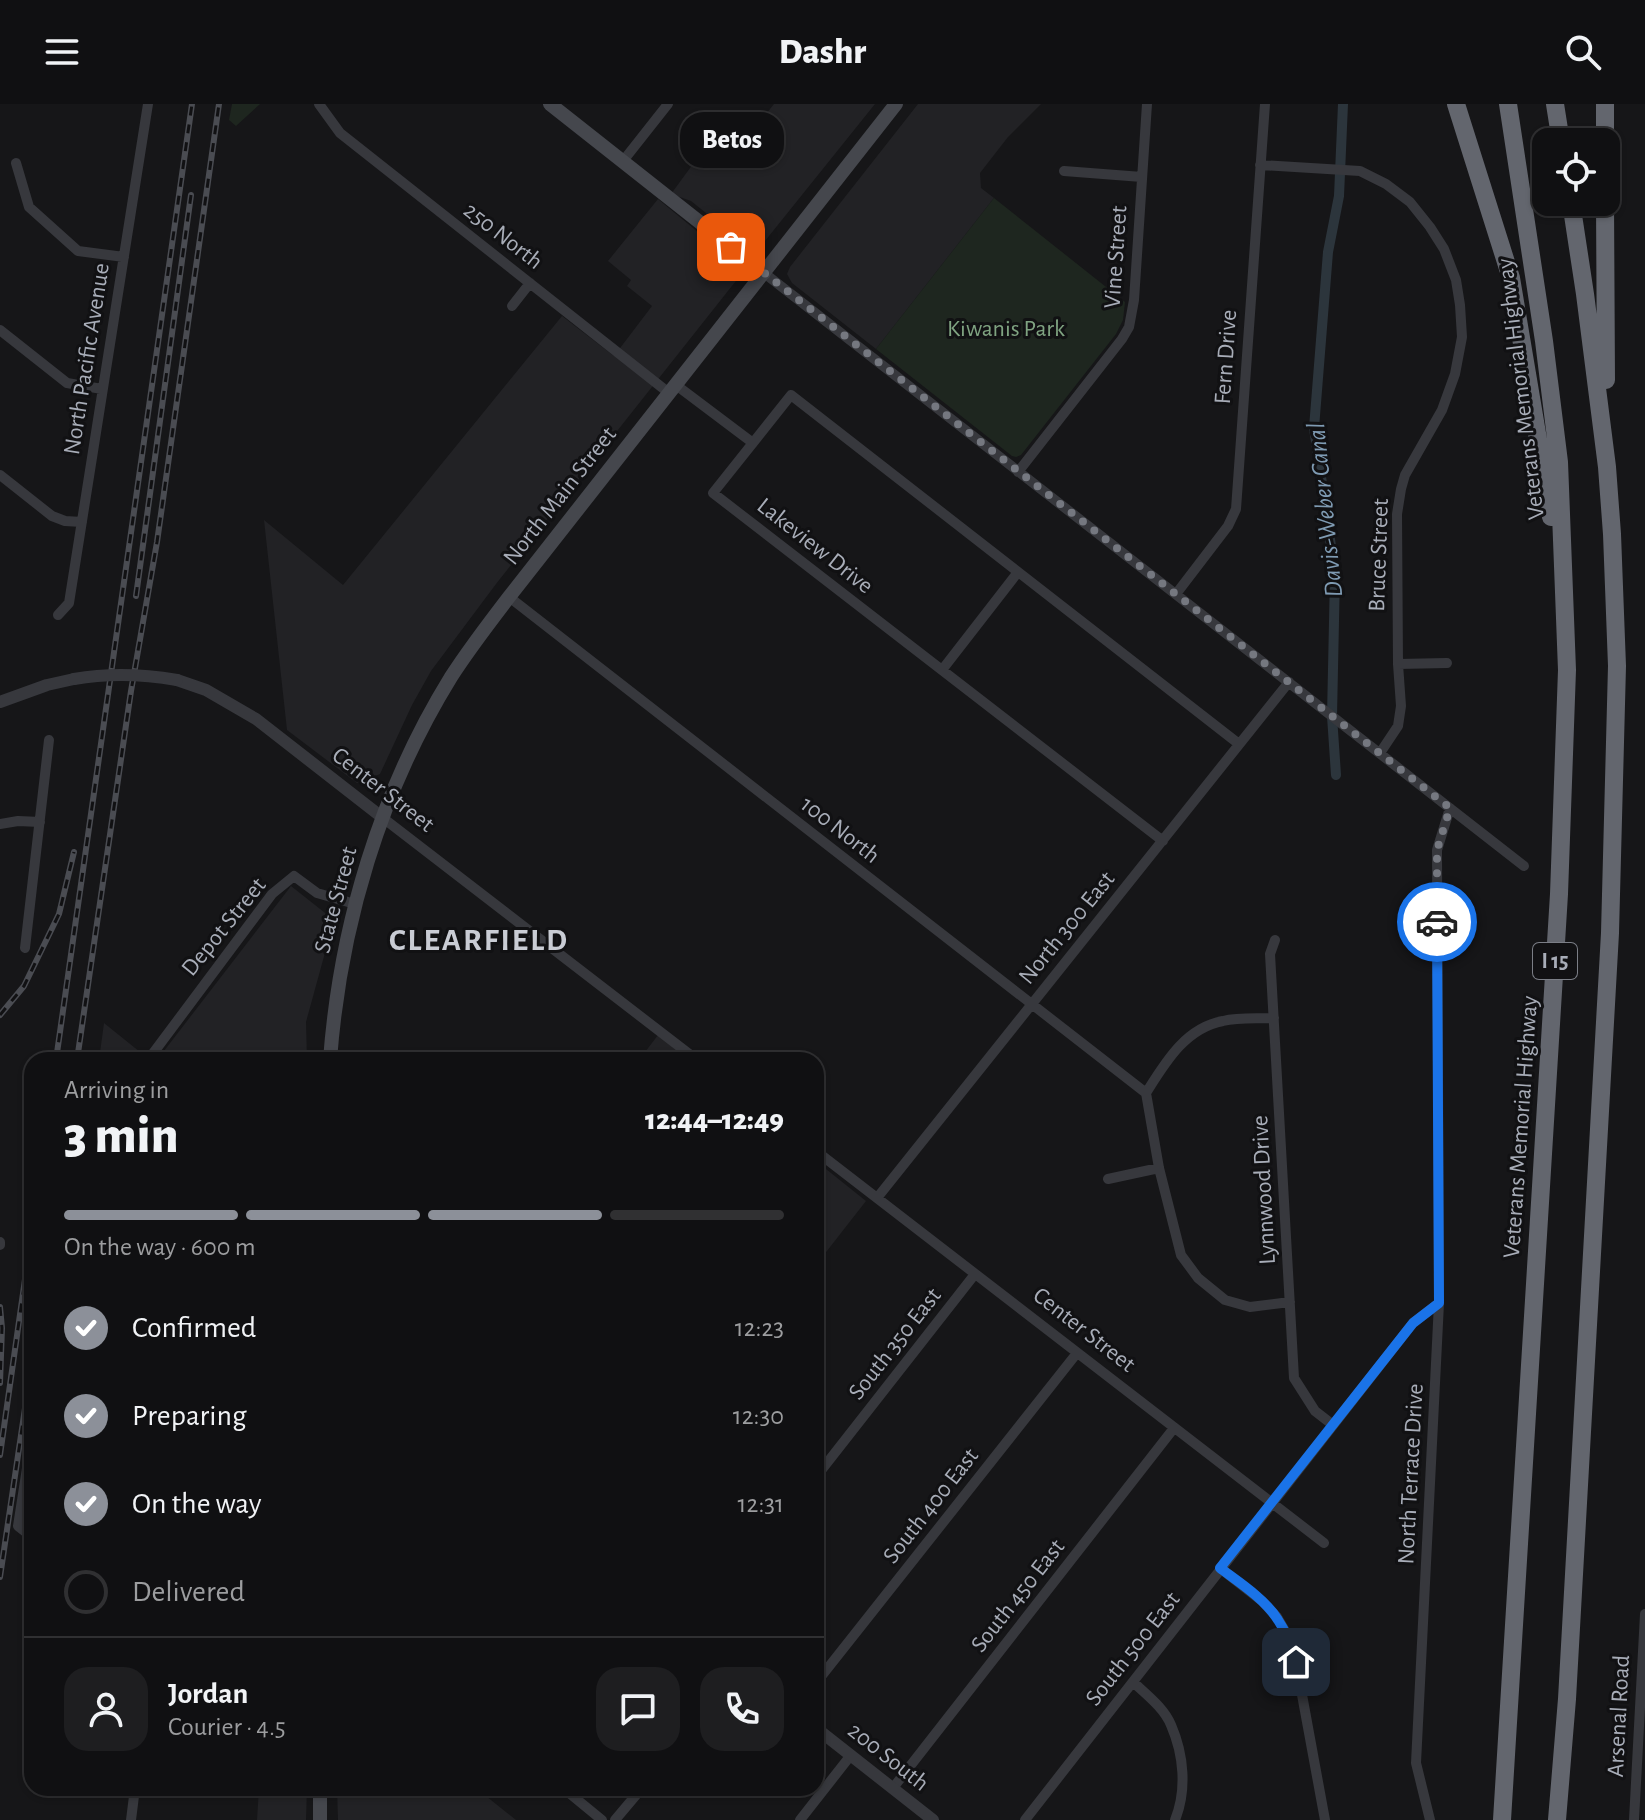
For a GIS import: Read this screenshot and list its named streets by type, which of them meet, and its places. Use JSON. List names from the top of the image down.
{
  "streets": {
    "highway": ["Veterans Memorial Highway", "I 15"],
    "main road": ["North Main Street", "State Street"],
    "street": [
      "250 North",
      "Vine Street",
      "Fern Drive",
      "North Pacific Avenue",
      "Lakeview Drive",
      "Bruce Street",
      "Center Street",
      "100 North",
      "Depot Street",
      "North 300 East",
      "Lynnwood Drive",
      "South 350 East",
      "North Terrace Drive",
      "South 400 East",
      "South 450 East",
      "South 500 East",
      "Arsenal Road",
      "200 South"
    ]
  },
  "crossings": [
    ["250 North", "North Main Street"],
    ["Fern Drive", "Bruce Street"],
    ["North Main Street", "100 North"],
    ["North Main Street", "State Street"],
    ["Lakeview Drive", "North 300 East"],
    ["Center Street", "State Street"],
    ["Center Street", "North 300 East"],
    ["Center Street", "South 350 East"],
    ["Center Street", "South 400 East"],
    ["Center Street", "South 450 East"],
    ["Center Street", "South 500 East"],
    ["100 North", "North 300 East"],
    ["State Street", "Depot Street"],
    ["Lynnwood Drive", "South 500 East"],
    ["North Terrace Drive", "South 500 East"],
    ["South 450 East", "200 South"]
  ],
  "districts": ["CLEARFIELD"],
  "water": ["Davis-Weber Canal"],
  "parks": ["Kiwanis Park"],
  "places": ["Betos"],
  "page": {
    "header": "Dashr",
    "bubble": "Betos",
    "heading": ["3 min", "Arriving in", "12:44–12:49"],
    "panel": ["Jordan", "Courier · 4.5"],
    "bar": "On the way · 600 m",
    "list": [
      ["Confirmed", "12:23"],
      ["Preparing", "12:30"],
      ["On the way", "12:31"],
      "Delivered"
    ]
  }
}
